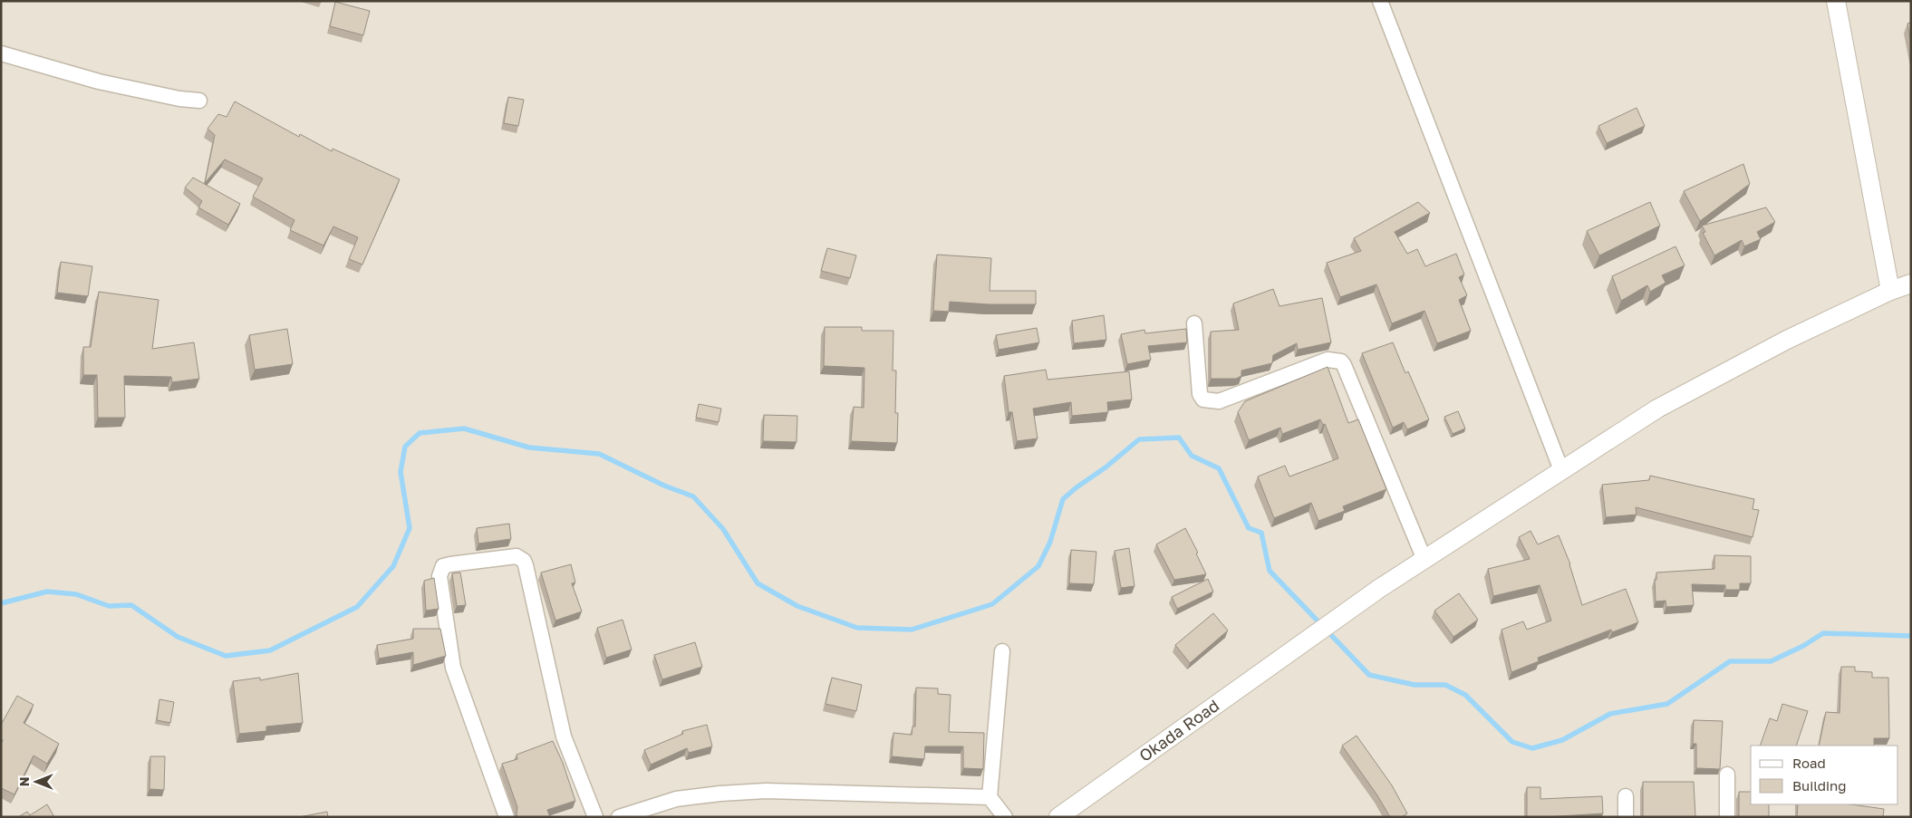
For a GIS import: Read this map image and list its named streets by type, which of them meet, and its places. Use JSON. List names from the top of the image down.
{
  "streets": {
    "street": ["Okada Road"]
  },
  "legend": ["Road", "Building"],
  "north": "left"
}
